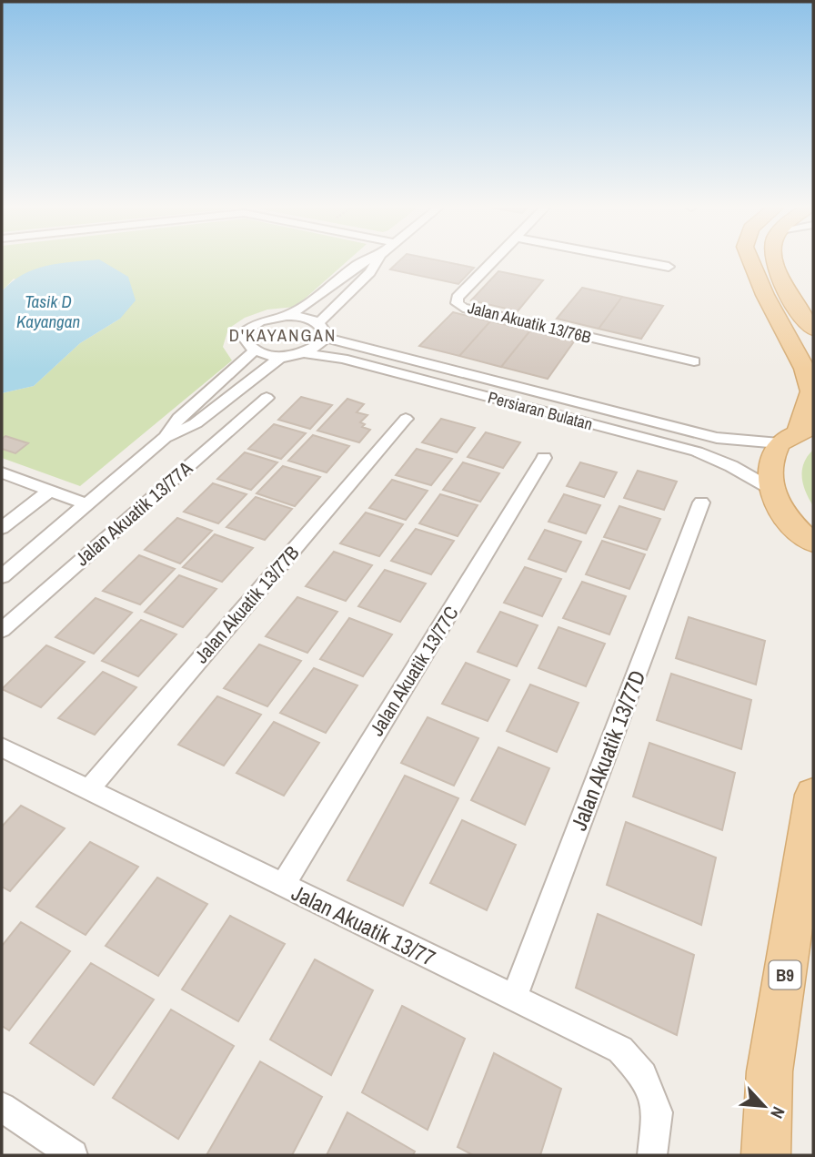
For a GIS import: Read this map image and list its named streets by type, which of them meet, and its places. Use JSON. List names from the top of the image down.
{
  "streets": {
    "main road": ["B9"],
    "street": [
      "Jalan Akuatik 13/76B",
      "Persiaran Bulatan",
      "Jalan Akuatik 13/77A",
      "Jalan Akuatik 13/77B",
      "Jalan Akuatik 13/77C",
      "Jalan Akuatik 13/77D",
      "Jalan Akuatik 13/77"
    ]
  },
  "crossings": [
    ["Jalan Akuatik 13/77B", "Jalan Akuatik 13/77"],
    ["Jalan Akuatik 13/77C", "Jalan Akuatik 13/77"],
    ["Jalan Akuatik 13/77D", "Jalan Akuatik 13/77"]
  ],
  "districts": ["D'KAYANGAN"],
  "water": ["Tasik D Kayangan"],
  "north": "bottom right"
}
